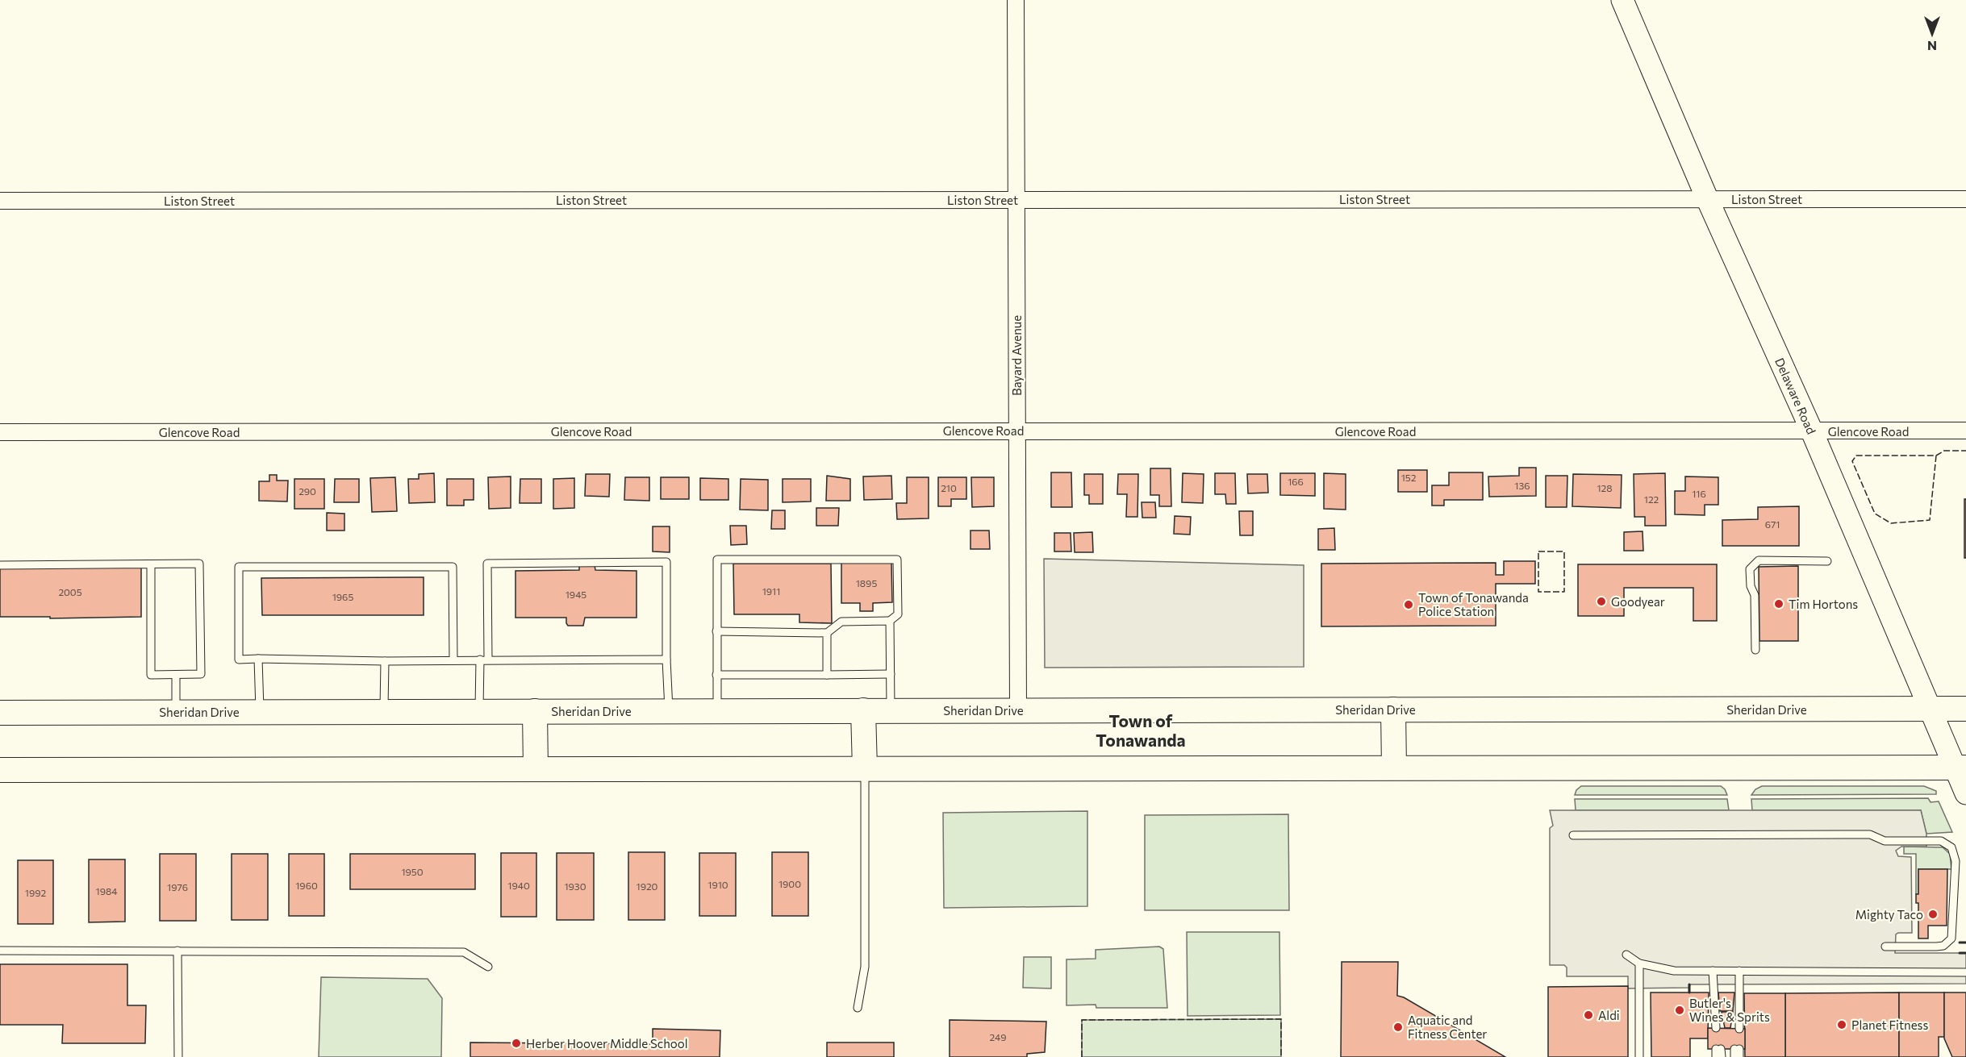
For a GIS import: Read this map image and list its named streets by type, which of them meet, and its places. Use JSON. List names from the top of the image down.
{
  "streets": {
    "main road": ["Sheridan Drive"],
    "street": [
      "Liston Street",
      "Bayard Avenue",
      "Delaware Road",
      "Glencove Road"
    ]
  },
  "crossings": [
    ["Liston Street", "Bayard Avenue"],
    ["Liston Street", "Delaware Road"],
    ["Bayard Avenue", "Glencove Road"],
    ["Bayard Avenue", "Sheridan Drive"],
    ["Delaware Road", "Glencove Road"],
    ["Delaware Road", "Sheridan Drive"]
  ],
  "districts": ["Town of Tonawanda"],
  "places": [
    "Goodyear",
    "Tim Hortons",
    "Town of Tonawanda Police Station",
    "Mighty Taco",
    "Butler's Wines & Sprits",
    "Aldi",
    "Planet Fitness",
    "Aquatic and Fitness Center",
    "Herber Hoover Middle School"
  ],
  "house_numbers": [
    "152",
    "166",
    "136",
    "210",
    "128",
    "290",
    "116",
    "122",
    "671",
    "1895",
    "1911",
    "2005",
    "1945",
    "1965",
    "1950",
    "1900",
    "1910",
    "1960",
    "1940",
    "1930",
    "1920",
    "1976",
    "1984",
    "1992",
    "249"
  ],
  "north": "bottom"
}
